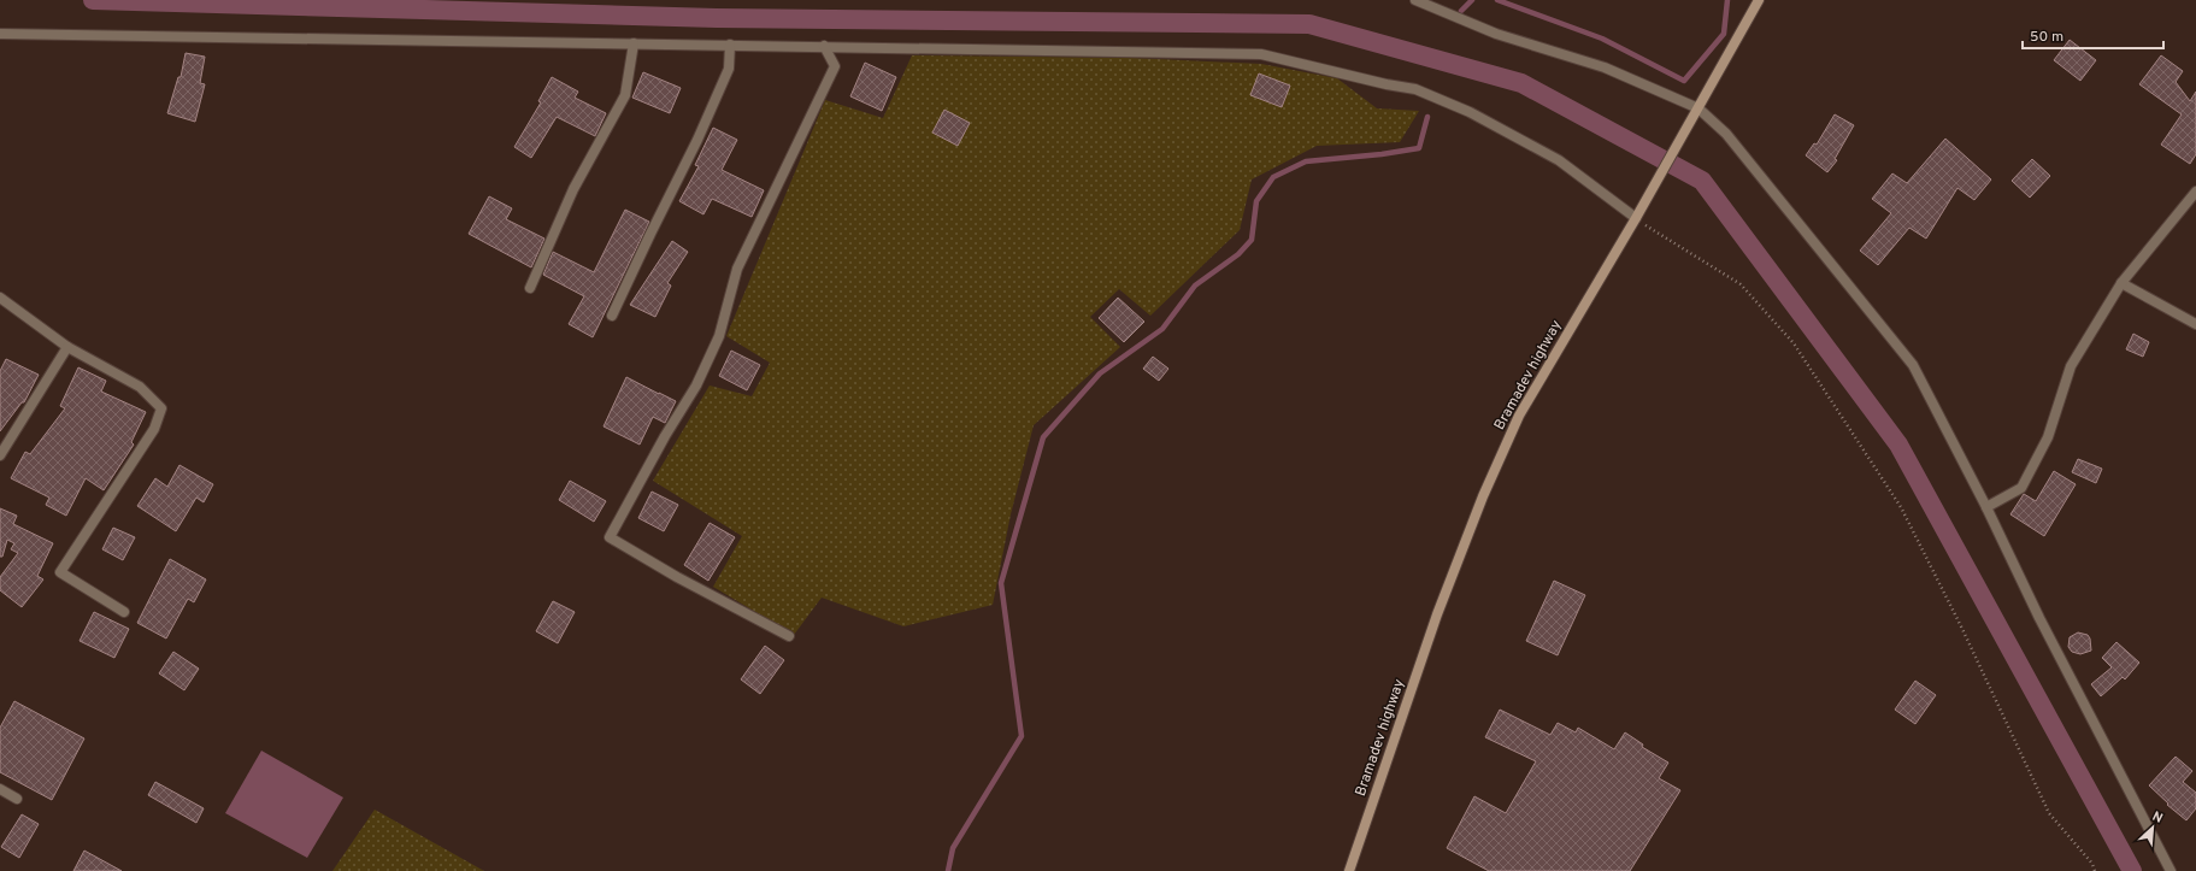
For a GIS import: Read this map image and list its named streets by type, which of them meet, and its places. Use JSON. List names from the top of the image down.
{
  "streets": {
    "street": ["Bramadev highway"]
  },
  "scale_bar": "50 m",
  "north": "top right"
}
